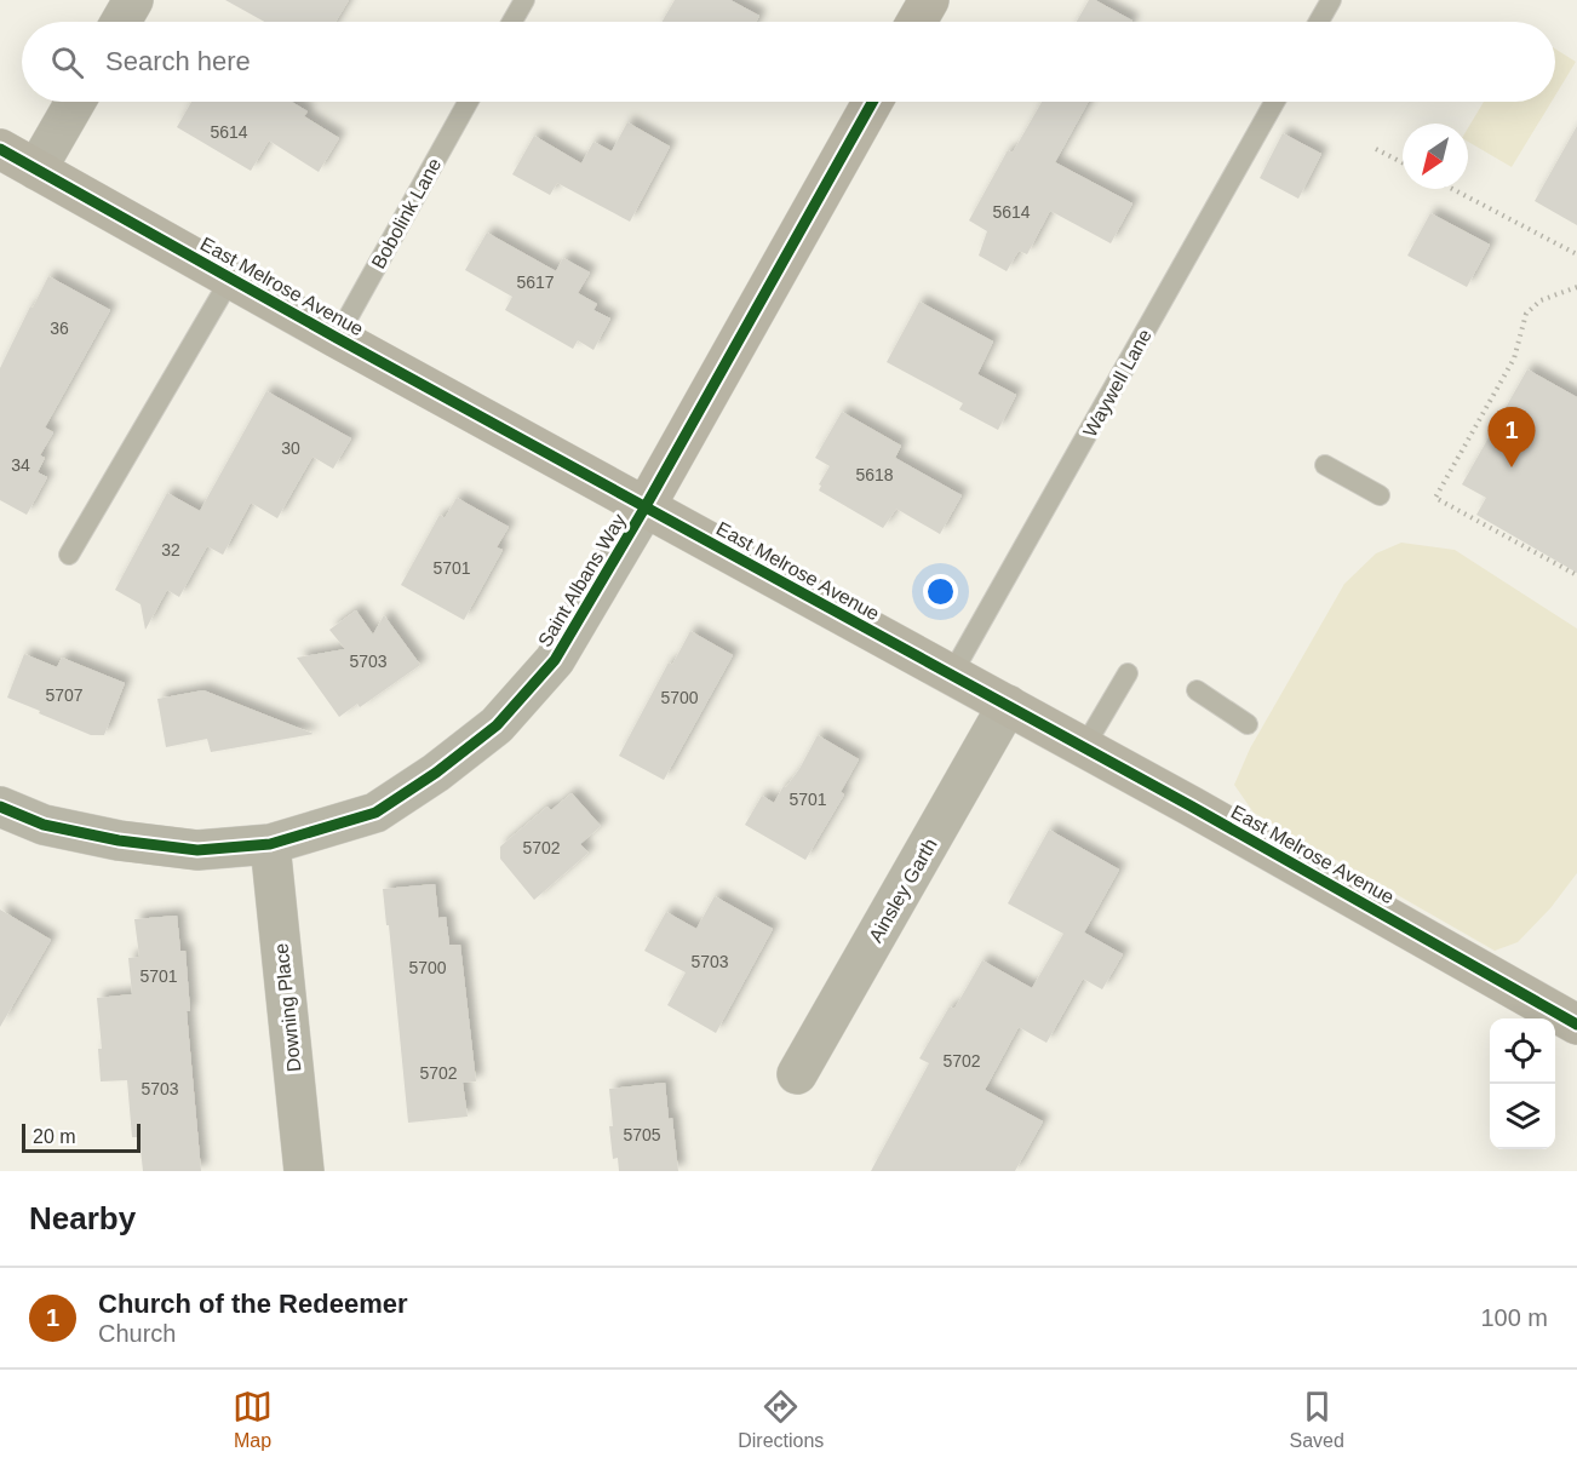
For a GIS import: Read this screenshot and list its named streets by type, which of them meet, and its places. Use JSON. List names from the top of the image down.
{
  "streets": {
    "street": [
      "East Melrose Avenue",
      "Saint Albans Way",
      "Ainsley Garth",
      "Downing Place"
    ],
    "lane": ["Bobolink Lane", "Waywell Lane"]
  },
  "crossings": [
    ["Bobolink Lane", "East Melrose Avenue"],
    ["East Melrose Avenue", "Waywell Lane"],
    ["East Melrose Avenue", "Saint Albans Way"],
    ["East Melrose Avenue", "Ainsley Garth"],
    ["Saint Albans Way", "Downing Place"]
  ],
  "house_numbers": [
    "5614",
    "5614",
    "5617",
    "36",
    "30",
    "34",
    "5618",
    "32",
    "5701",
    "5703",
    "5707",
    "5700",
    "5701",
    "5702",
    "5703",
    "5700",
    "5701",
    "5702",
    "5702",
    "5703",
    "5705"
  ],
  "scale_bar": "20 m",
  "north": "bottom left",
  "page": {
    "search": "Search here",
    "pins": "1",
    "scale": "20 m",
    "heading": "Nearby",
    "list": [
      {
        "mark": "1",
        "name": "Church of the Redeemer",
        "note": "Church",
        "value": "100 m"
      }
    ],
    "nav": ["Map", "Directions", "Saved"]
  }
}
